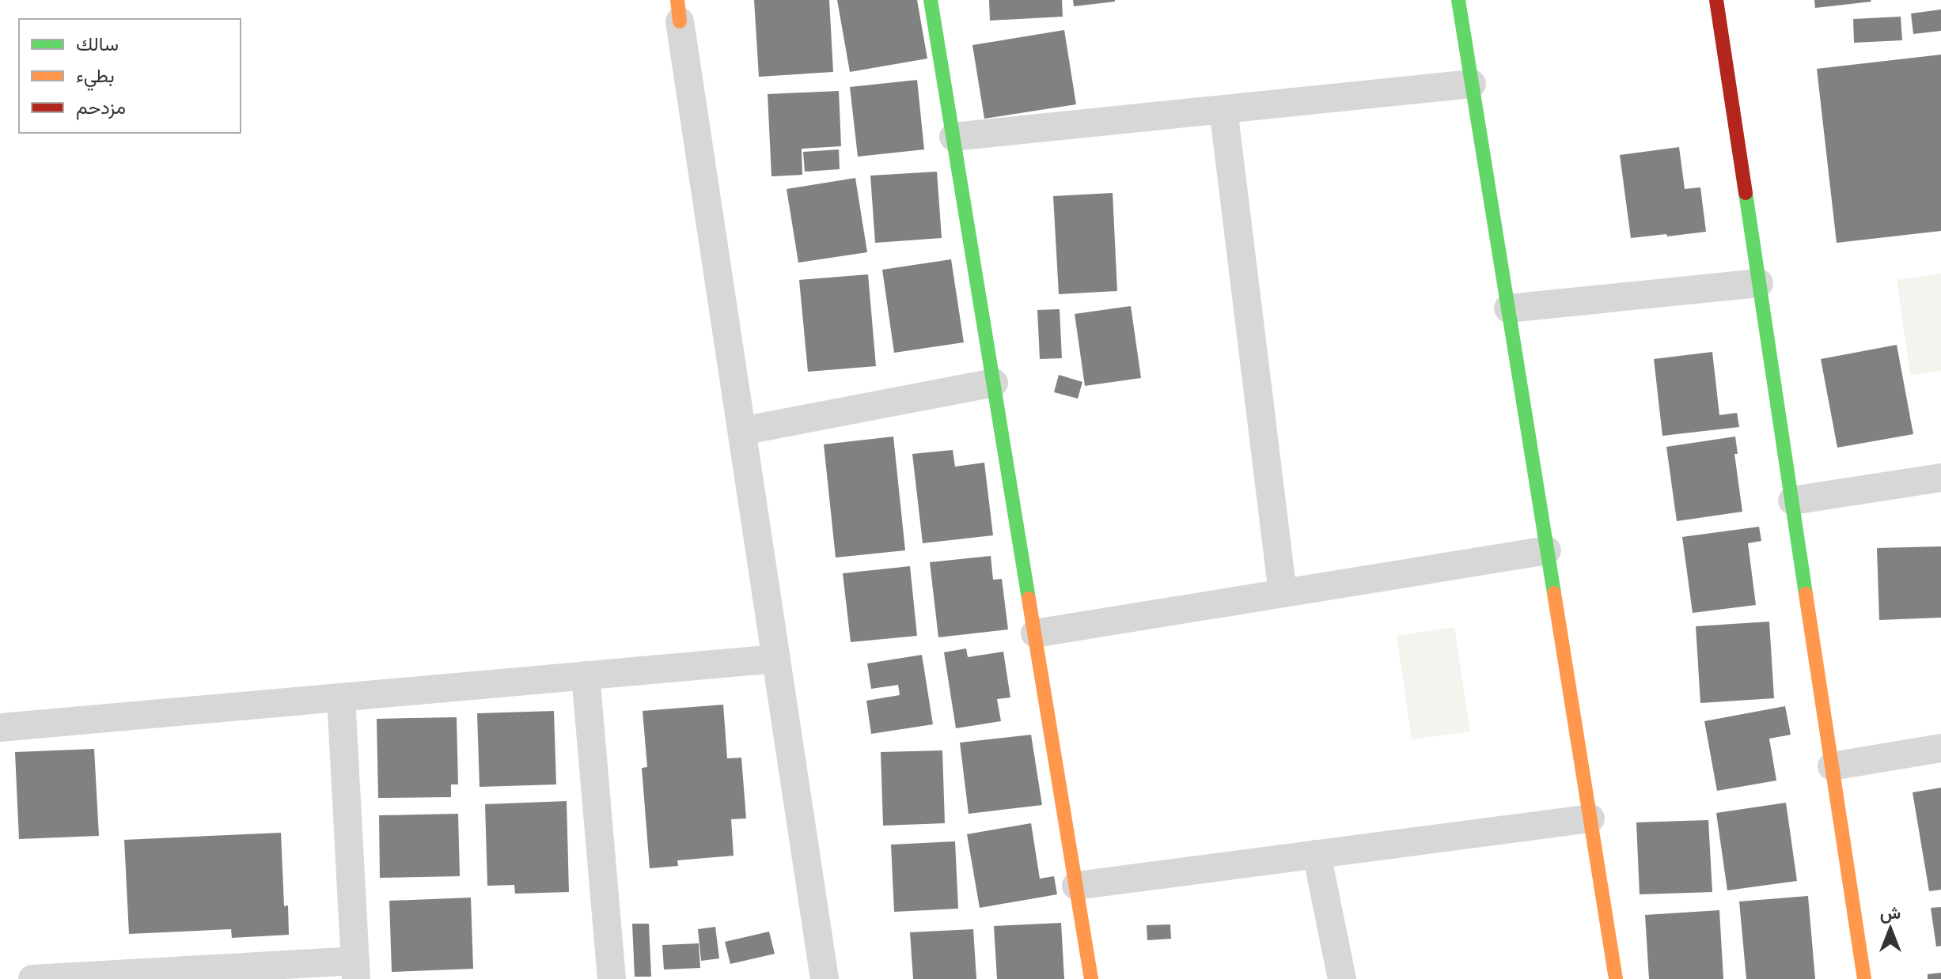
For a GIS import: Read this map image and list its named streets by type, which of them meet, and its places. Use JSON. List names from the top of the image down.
{
  "legend": ["سالك", "بطيء", "مزدحم"],
  "north": "top"
}
